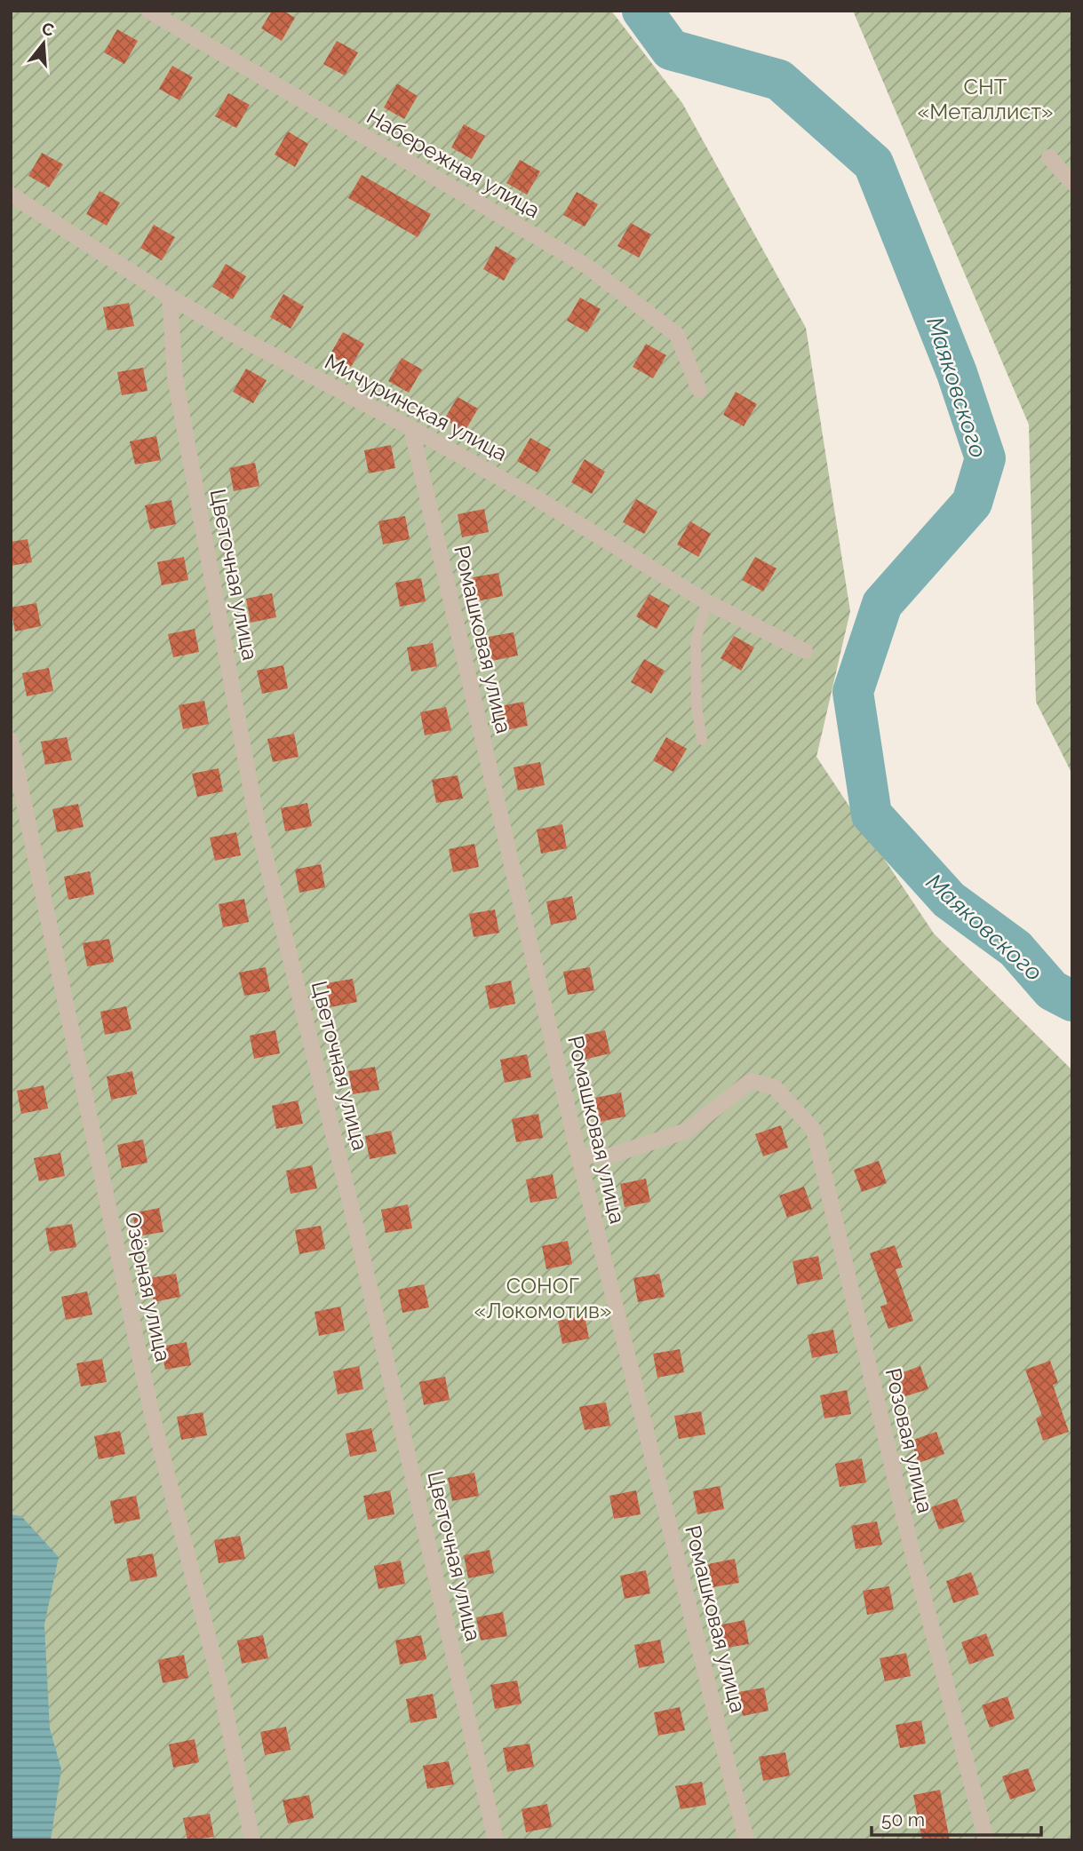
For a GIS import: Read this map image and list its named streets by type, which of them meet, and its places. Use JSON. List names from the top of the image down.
{
  "streets": {
    "street": [
      "Набережная улица",
      "Мичуринская улица",
      "Цветочная улица",
      "Ромашковая улица",
      "Озёрная улица",
      "Розовая улица"
    ]
  },
  "crossings": [
    ["Мичуринская улица", "Цветочная улица"],
    ["Мичуринская улица", "Ромашковая улица"],
    ["Ромашковая улица", "Розовая улица"]
  ],
  "water": ["Маяковского"],
  "parks": ["СНТ «Металлист»", "СОНОГ «Локомотив»"],
  "scale_bar": "50 m",
  "north": "top"
}
